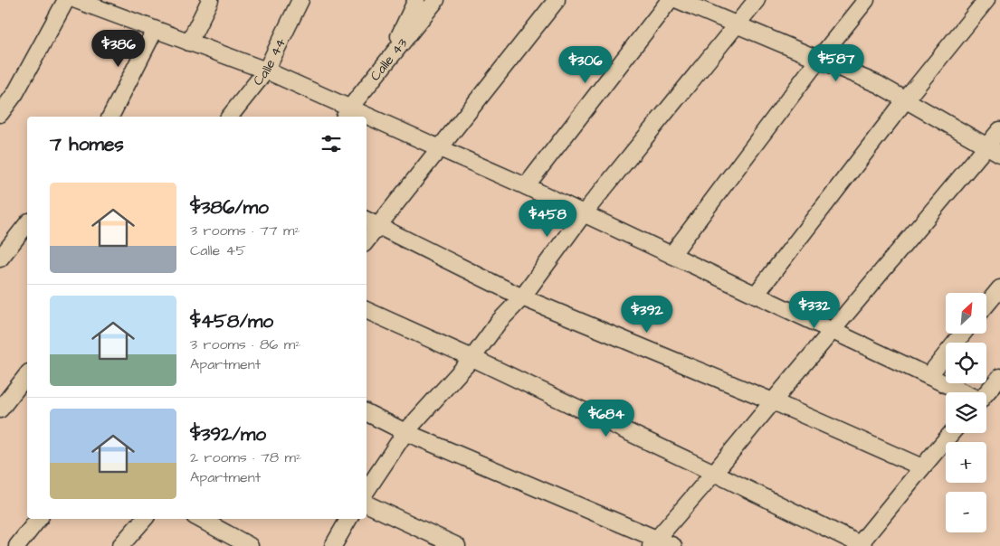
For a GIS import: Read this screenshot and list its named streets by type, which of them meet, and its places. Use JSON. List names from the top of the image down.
{
  "streets": {
    "street": ["Calle 43", "Calle 44"]
  },
  "north": "top right",
  "page": {
    "price": [
      "$386",
      "$587",
      "$306",
      "$458",
      "$332",
      "$392",
      "$684"
    ],
    "heading": "7 homes",
    "list": [
      {
        "name": "$386/mo",
        "note": "3 rooms · 77 m² · Calle 45"
      },
      {
        "name": "$458/mo",
        "note": "3 rooms · 86 m² · Apartment"
      },
      {
        "name": "$392/mo",
        "note": "2 rooms · 78 m² · Apartment"
      }
    ],
    "map_buttons": ["+", "−"]
  }
}
